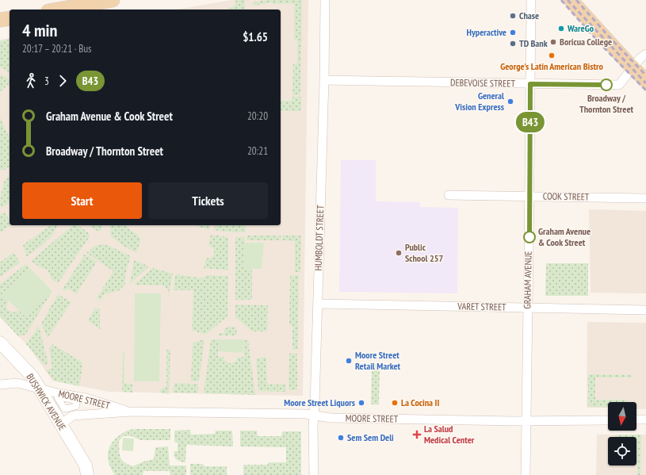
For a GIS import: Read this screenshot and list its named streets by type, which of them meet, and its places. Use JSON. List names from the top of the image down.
{
  "streets": {
    "main road": ["BUSHWICK AVENUE"],
    "street": [
      "DEBEVOISE STREET",
      "COOK STREET",
      "HUMBOLDT STREET",
      "GRAHAM AVENUE",
      "VARET STREET",
      "MOORE STREET"
    ]
  },
  "crossings": [
    ["DEBEVOISE STREET", "HUMBOLDT STREET"],
    ["DEBEVOISE STREET", "GRAHAM AVENUE"],
    ["COOK STREET", "GRAHAM AVENUE"],
    ["HUMBOLDT STREET", "VARET STREET"],
    ["HUMBOLDT STREET", "MOORE STREET"],
    ["GRAHAM AVENUE", "VARET STREET"],
    ["GRAHAM AVENUE", "MOORE STREET"],
    ["MOORE STREET", "BUSHWICK AVENUE"]
  ],
  "places": {
    "other": [
      "Chase",
      "WareGo",
      "Hyperactive",
      "Boricua College",
      "TD Bank",
      "George's Latin American Bistro",
      "Broadway / Thornton Street",
      "General Vision Express",
      "Graham Avenue & Cook Street",
      "Public School 257",
      "Moore Street Retail Market",
      "Moore Street Liquors",
      "La Cocina II",
      "Sem Sem Deli"
    ],
    "health": ["La Salud Medical Center"]
  },
  "lines": ["bus line B43"],
  "north": "bottom",
  "page": {
    "on_map": "B43",
    "heading": ["4 min", "20:17 – 20:21 · Bus", "$1.65"],
    "legs": ["3", "B43"],
    "list": [
      {
        "name": "Graham Avenue & Cook Street",
        "value": "20:20"
      },
      {
        "name": "Broadway / Thornton Street",
        "value": "20:21"
      }
    ],
    "buttons": ["Start", "Tickets"]
  }
}
